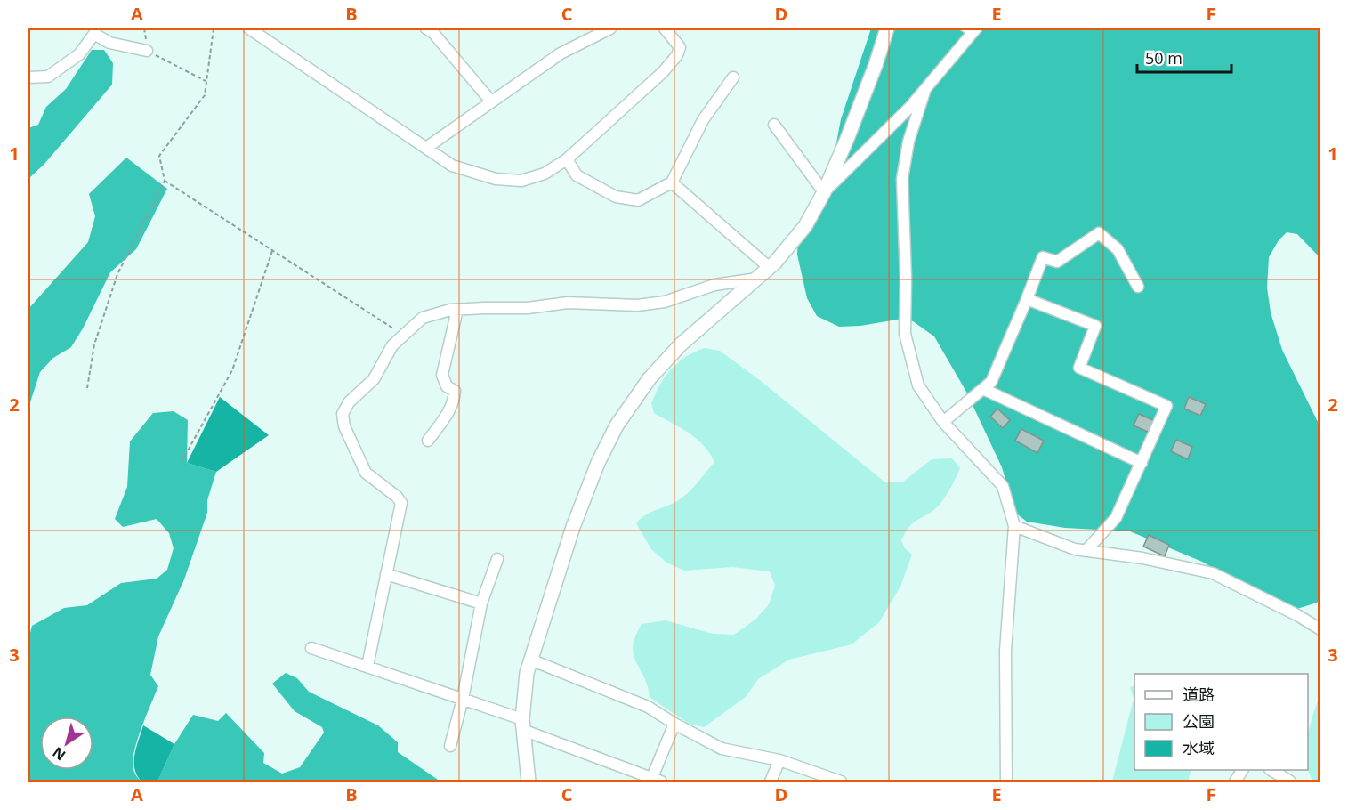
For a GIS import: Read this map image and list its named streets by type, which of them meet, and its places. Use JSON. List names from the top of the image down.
{
  "legend": ["道路", "公園", "水域"],
  "scale_bar": "50 m",
  "north": "bottom left",
  "grid": {
    "columns": [
      "A",
      "B",
      "C",
      "D",
      "E",
      "F"
    ],
    "rows": ["1", "2", "3"]
  }
}
